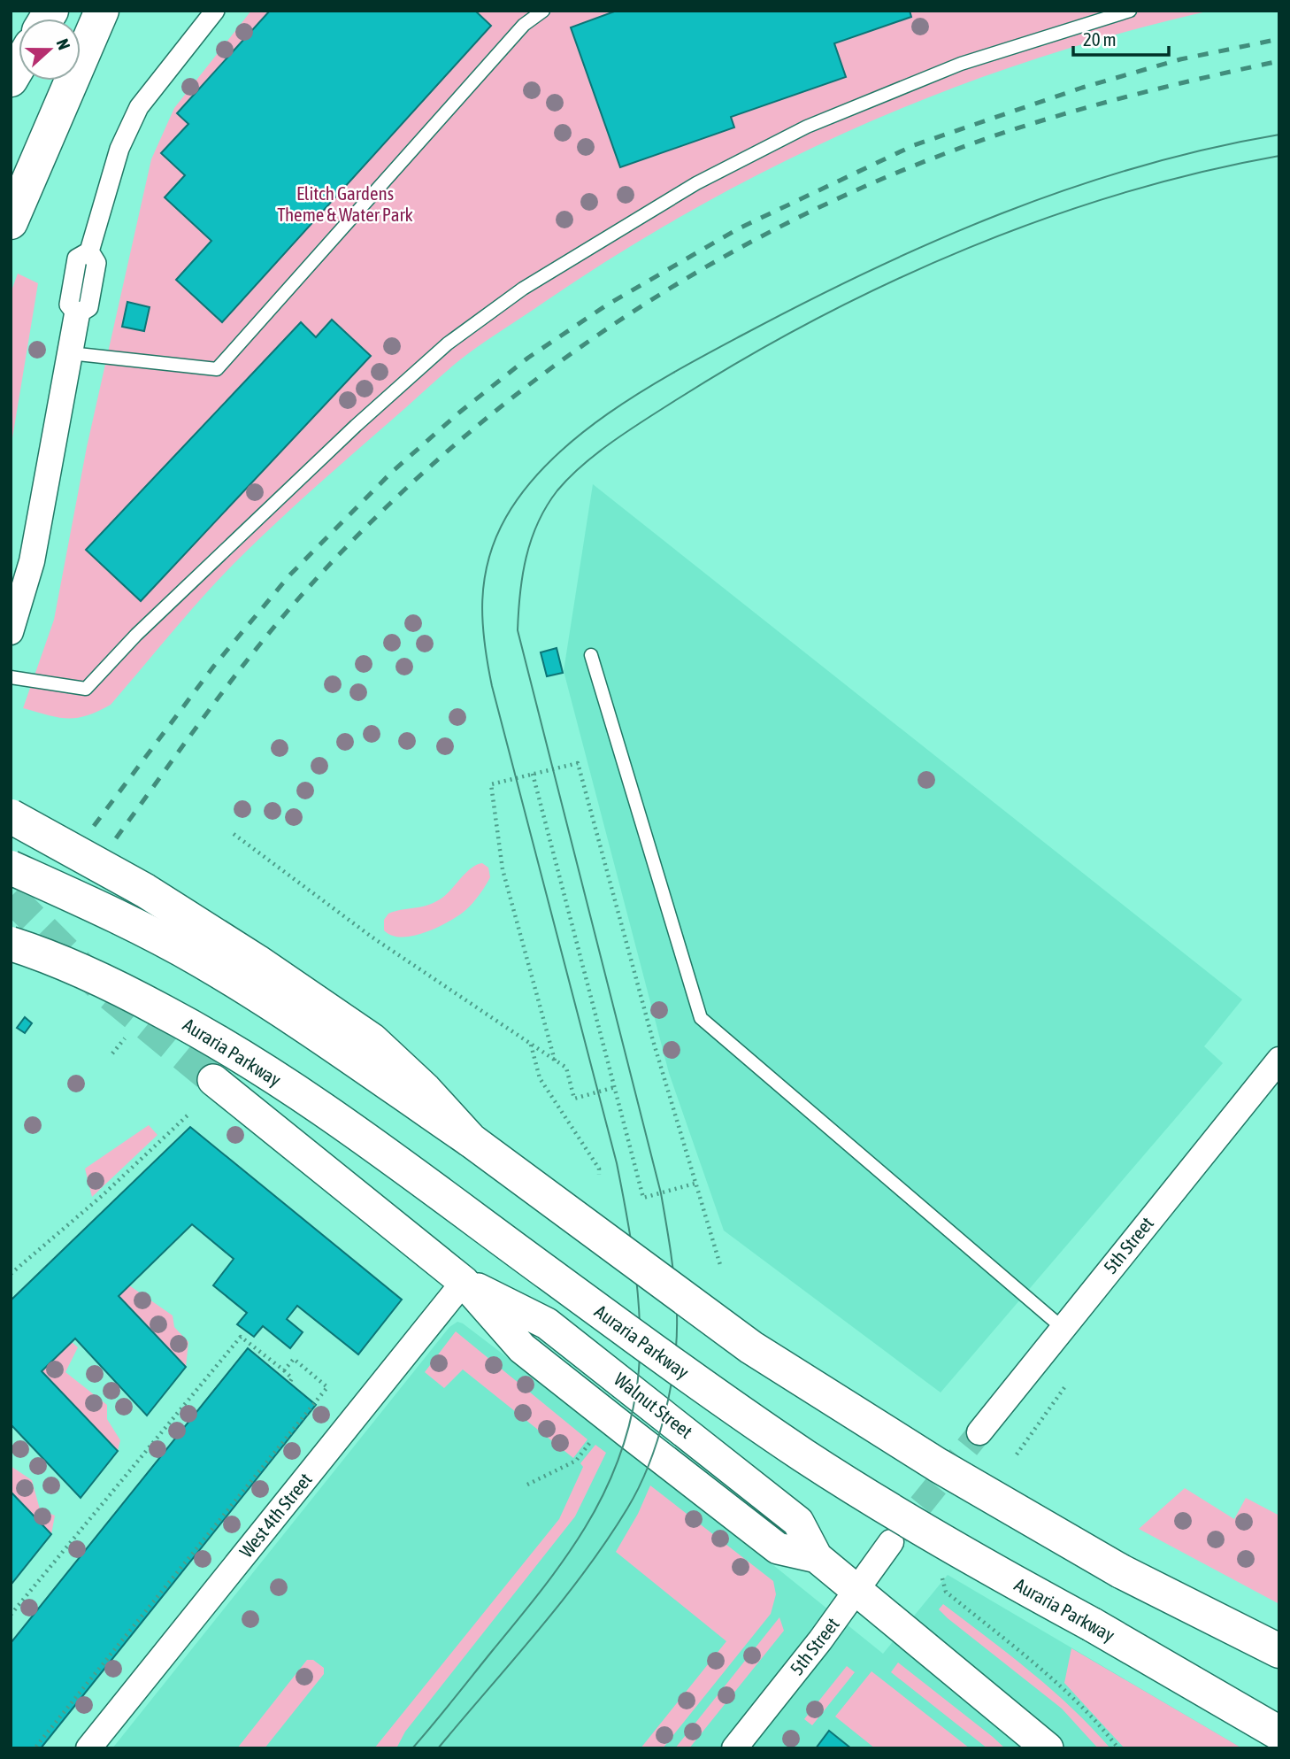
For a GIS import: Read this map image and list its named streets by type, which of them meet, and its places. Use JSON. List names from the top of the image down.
{
  "streets": {
    "main road": ["Auraria Parkway"],
    "street": ["5th Street", "Walnut Street", "West 4th Street"]
  },
  "crossings": [
    ["5th Street", "Walnut Street"],
    ["Walnut Street", "West 4th Street"]
  ],
  "parks": ["Elitch Gardens Theme & Water Park"],
  "scale_bar": "20 m",
  "north": "right"
}
